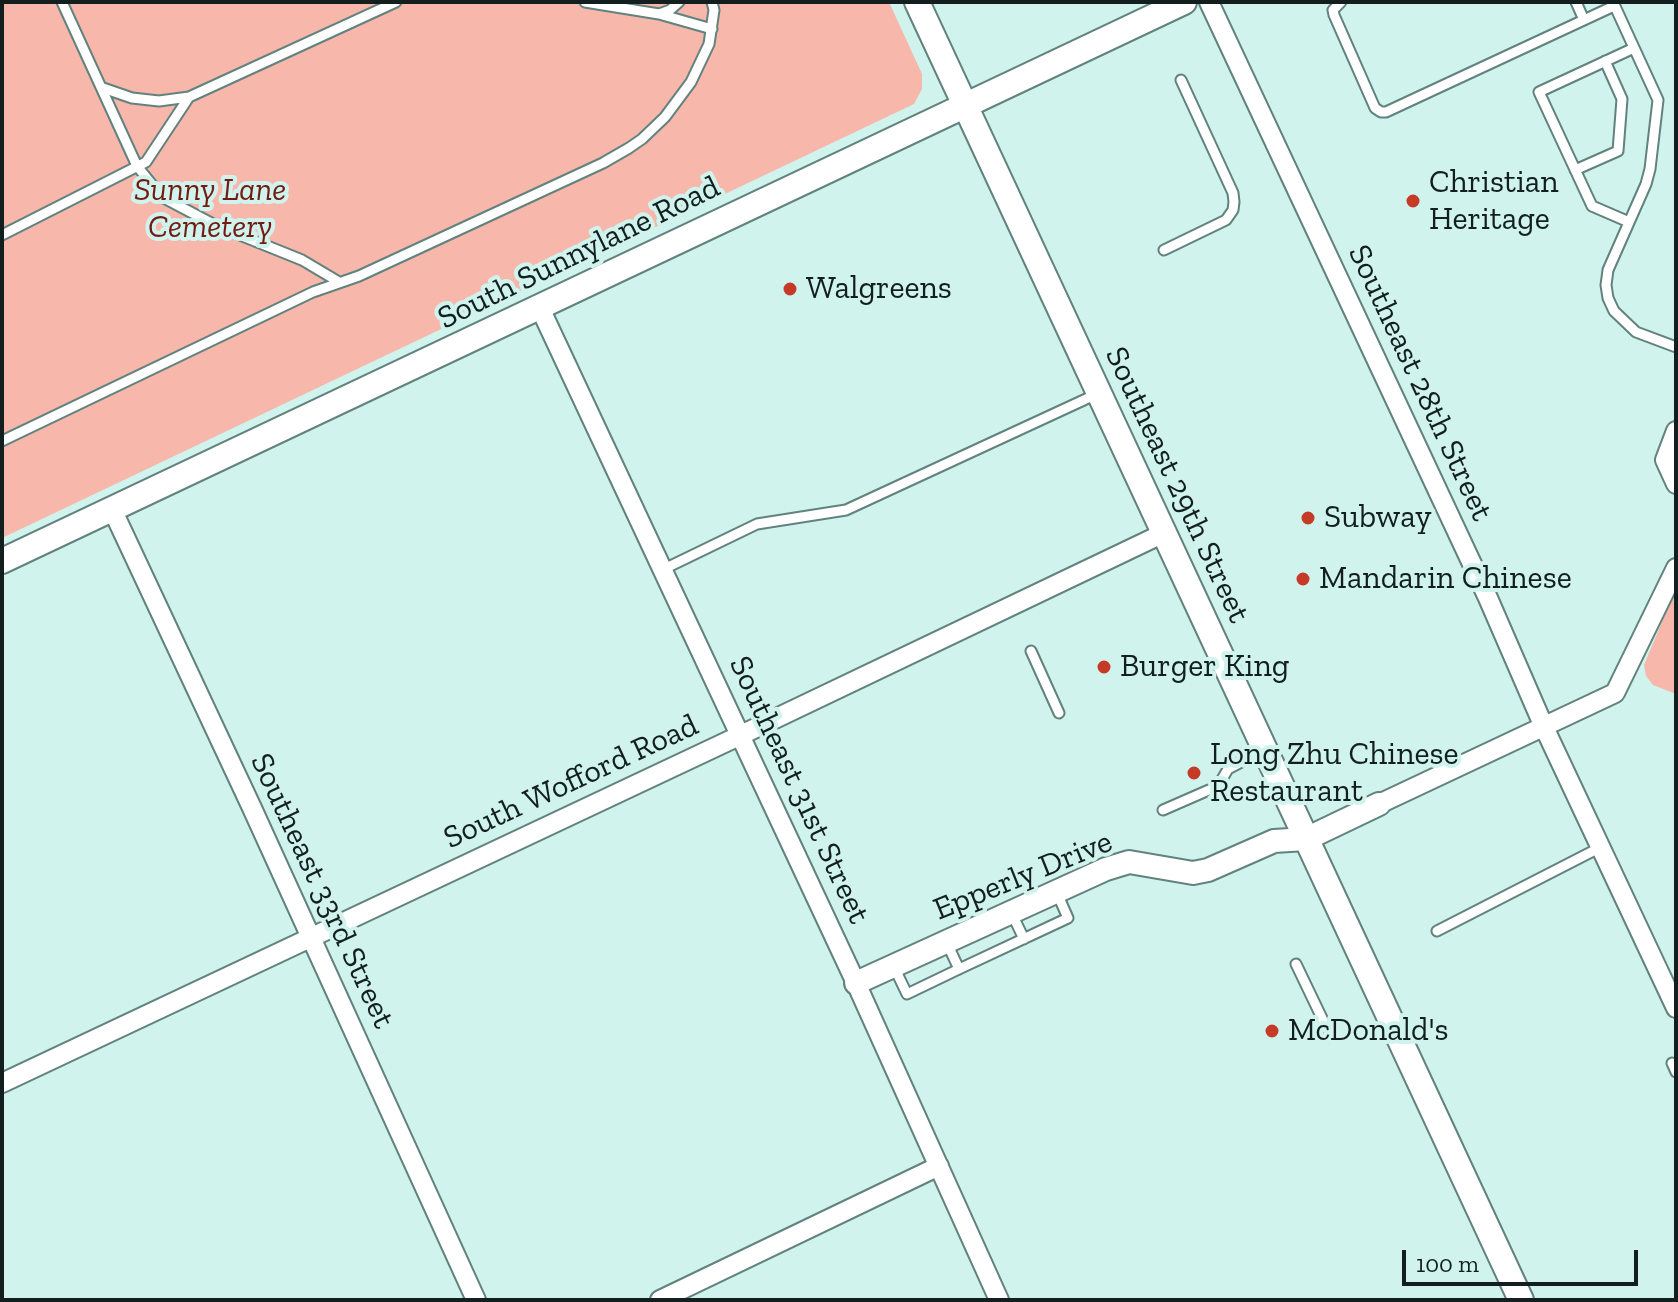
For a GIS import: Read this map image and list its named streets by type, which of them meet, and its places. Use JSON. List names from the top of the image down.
{
  "streets": {
    "main road": ["South Sunnylane Road", "Southeast 29th Street"],
    "street": [
      "Southeast 28th Street",
      "South Wofford Road",
      "Southeast 31st Street",
      "Epperly Drive",
      "Southeast 33rd Street"
    ]
  },
  "crossings": [
    ["South Sunnylane Road", "Southeast 29th Street"],
    ["South Sunnylane Road", "Southeast 31st Street"],
    ["South Sunnylane Road", "Southeast 33rd Street"],
    ["Southeast 28th Street", "Epperly Drive"],
    ["Southeast 29th Street", "South Wofford Road"],
    ["Southeast 29th Street", "Epperly Drive"],
    ["South Wofford Road", "Southeast 31st Street"],
    ["South Wofford Road", "Southeast 33rd Street"],
    ["Southeast 31st Street", "Epperly Drive"]
  ],
  "parks": ["Sunny Lane Cemetery"],
  "places": [
    "Christian Heritage",
    "Walgreens",
    "Subway",
    "Mandarin Chinese",
    "Burger King",
    "Long Zhu Chinese Restaurant",
    "McDonald's"
  ],
  "scale_bar": "100 m"
}
